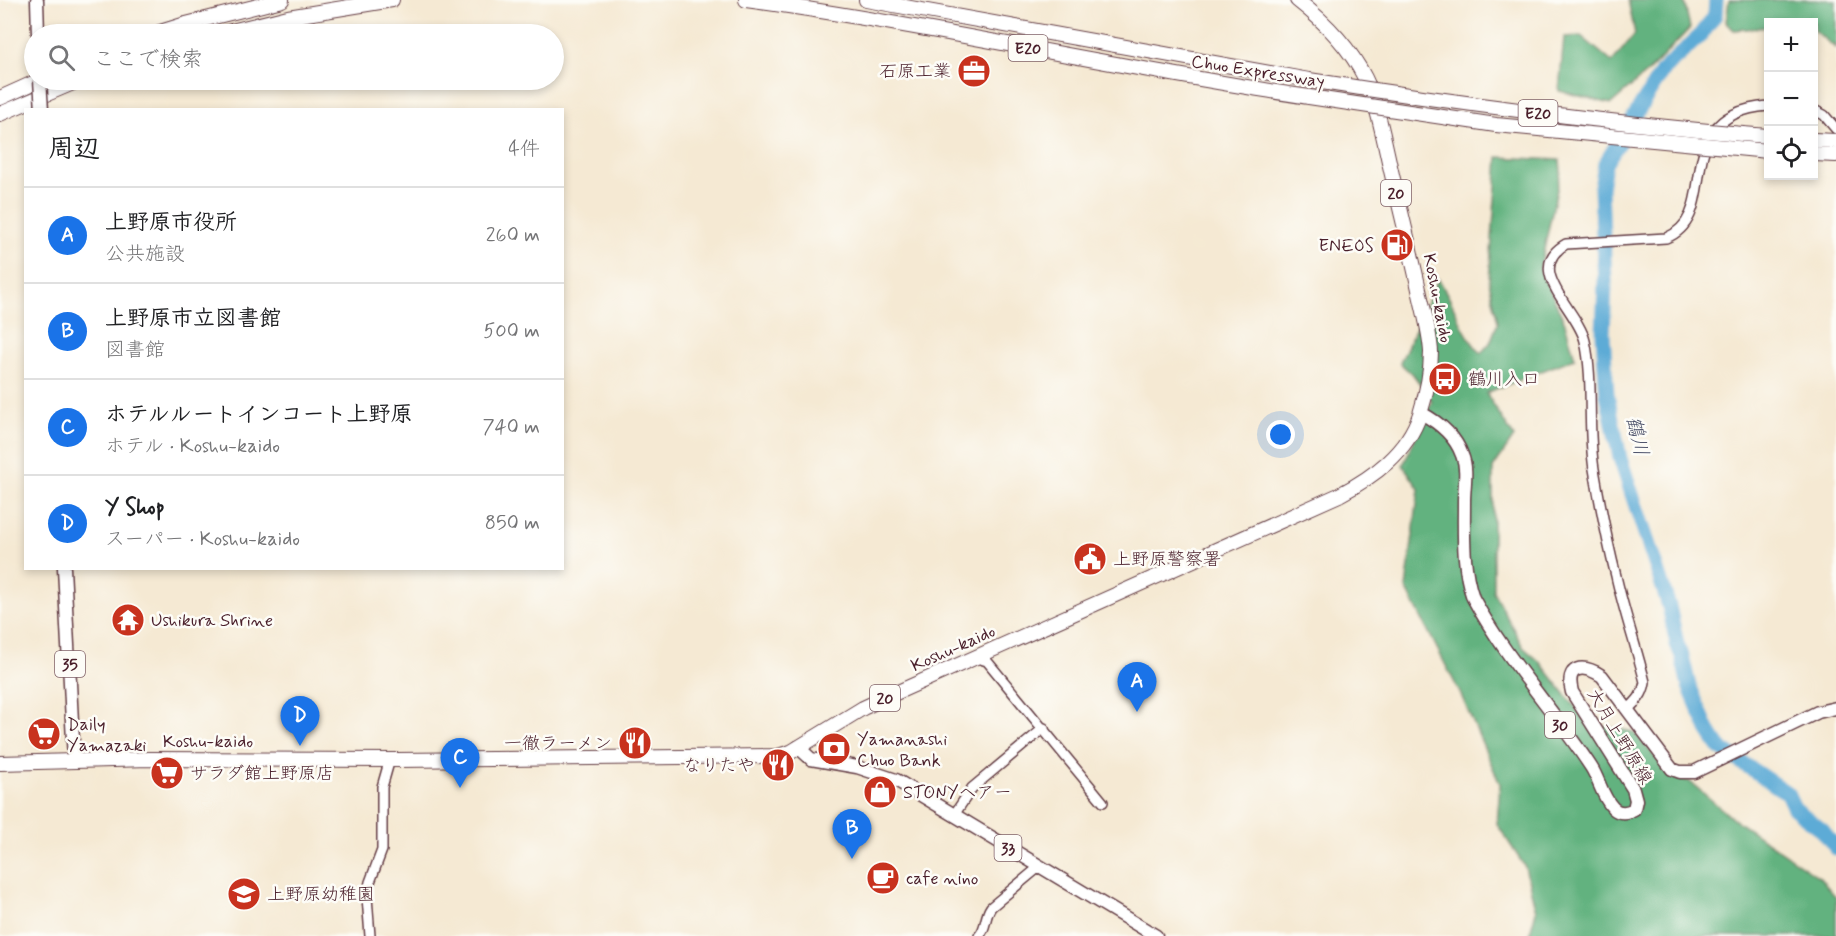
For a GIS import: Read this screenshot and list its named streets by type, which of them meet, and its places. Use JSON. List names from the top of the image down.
{
  "streets": {
    "highway": [
      "E20",
      "Chuo Expressway",
      "20",
      "Koshu-kaido"
    ],
    "main road": [
      "35",
      "30",
      "大月上野原線",
      "33"
    ]
  },
  "crossings": [
    ["Koshu-kaido", "35"],
    ["Koshu-kaido", "大月上野原線"],
    ["Koshu-kaido", "33"]
  ],
  "water": ["鶴川"],
  "places": {
    "office": ["石原工業"],
    "fuel station": ["ENEOS"],
    "bus stop": ["鶴川入口"],
    "public building": ["上野原警察署"],
    "temple": ["Ushikura Shrine"],
    "supermarket": ["Daily Yamazaki", "サラダ館上野原店"],
    "restaurant": ["一徹ラーメン", "なりたや"],
    "bank": ["Yamanashi Chuo Bank"],
    "shop": ["STONYヘアー"],
    "cafe": ["cafe nino"],
    "school or university": ["上野原幼稚園"]
  },
  "page": {
    "map_buttons": ["+", "−"],
    "search": "ここで検索",
    "heading": ["周辺", "4件"],
    "list": [
      {
        "mark": "A",
        "name": "上野原市役所",
        "note": "公共施設",
        "value": "260 m"
      },
      {
        "mark": "B",
        "name": "上野原市立図書館",
        "note": "図書館",
        "value": "500 m"
      },
      {
        "mark": "C",
        "name": "ホテルルートインコート上野原",
        "note": "ホテル · Koshu-kaido",
        "value": "740 m"
      },
      {
        "mark": "D",
        "name": "Y Shop",
        "note": "スーパー · Koshu-kaido",
        "value": "850 m"
      }
    ],
    "pins": [
      "A",
      "D",
      "C",
      "B"
    ]
  }
}
